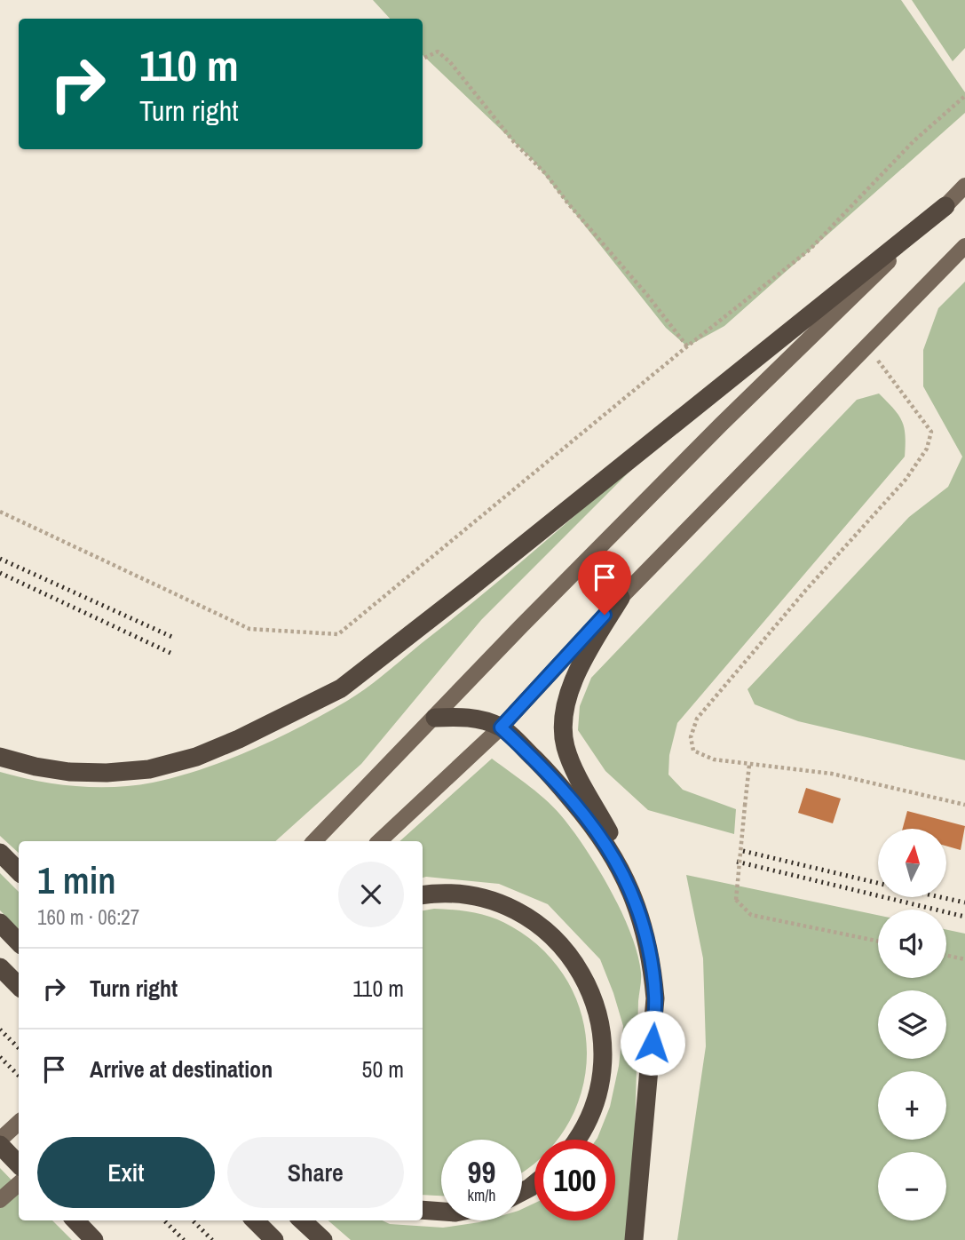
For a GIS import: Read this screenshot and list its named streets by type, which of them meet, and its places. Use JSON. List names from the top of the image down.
{
  "north": "top",
  "page": {
    "turn": ["110 m", "Turn right"],
    "map_buttons": ["+", "−"],
    "heading": ["1 min", "160 m · 06:27"],
    "list": [
      {
        "name": "Turn right",
        "value": "110 m"
      },
      {
        "name": "Arrive at destination",
        "value": "50 m"
      }
    ],
    "buttons": ["Exit", "Share"],
    "speed": "99 km/h",
    "limit": "100"
  }
}
